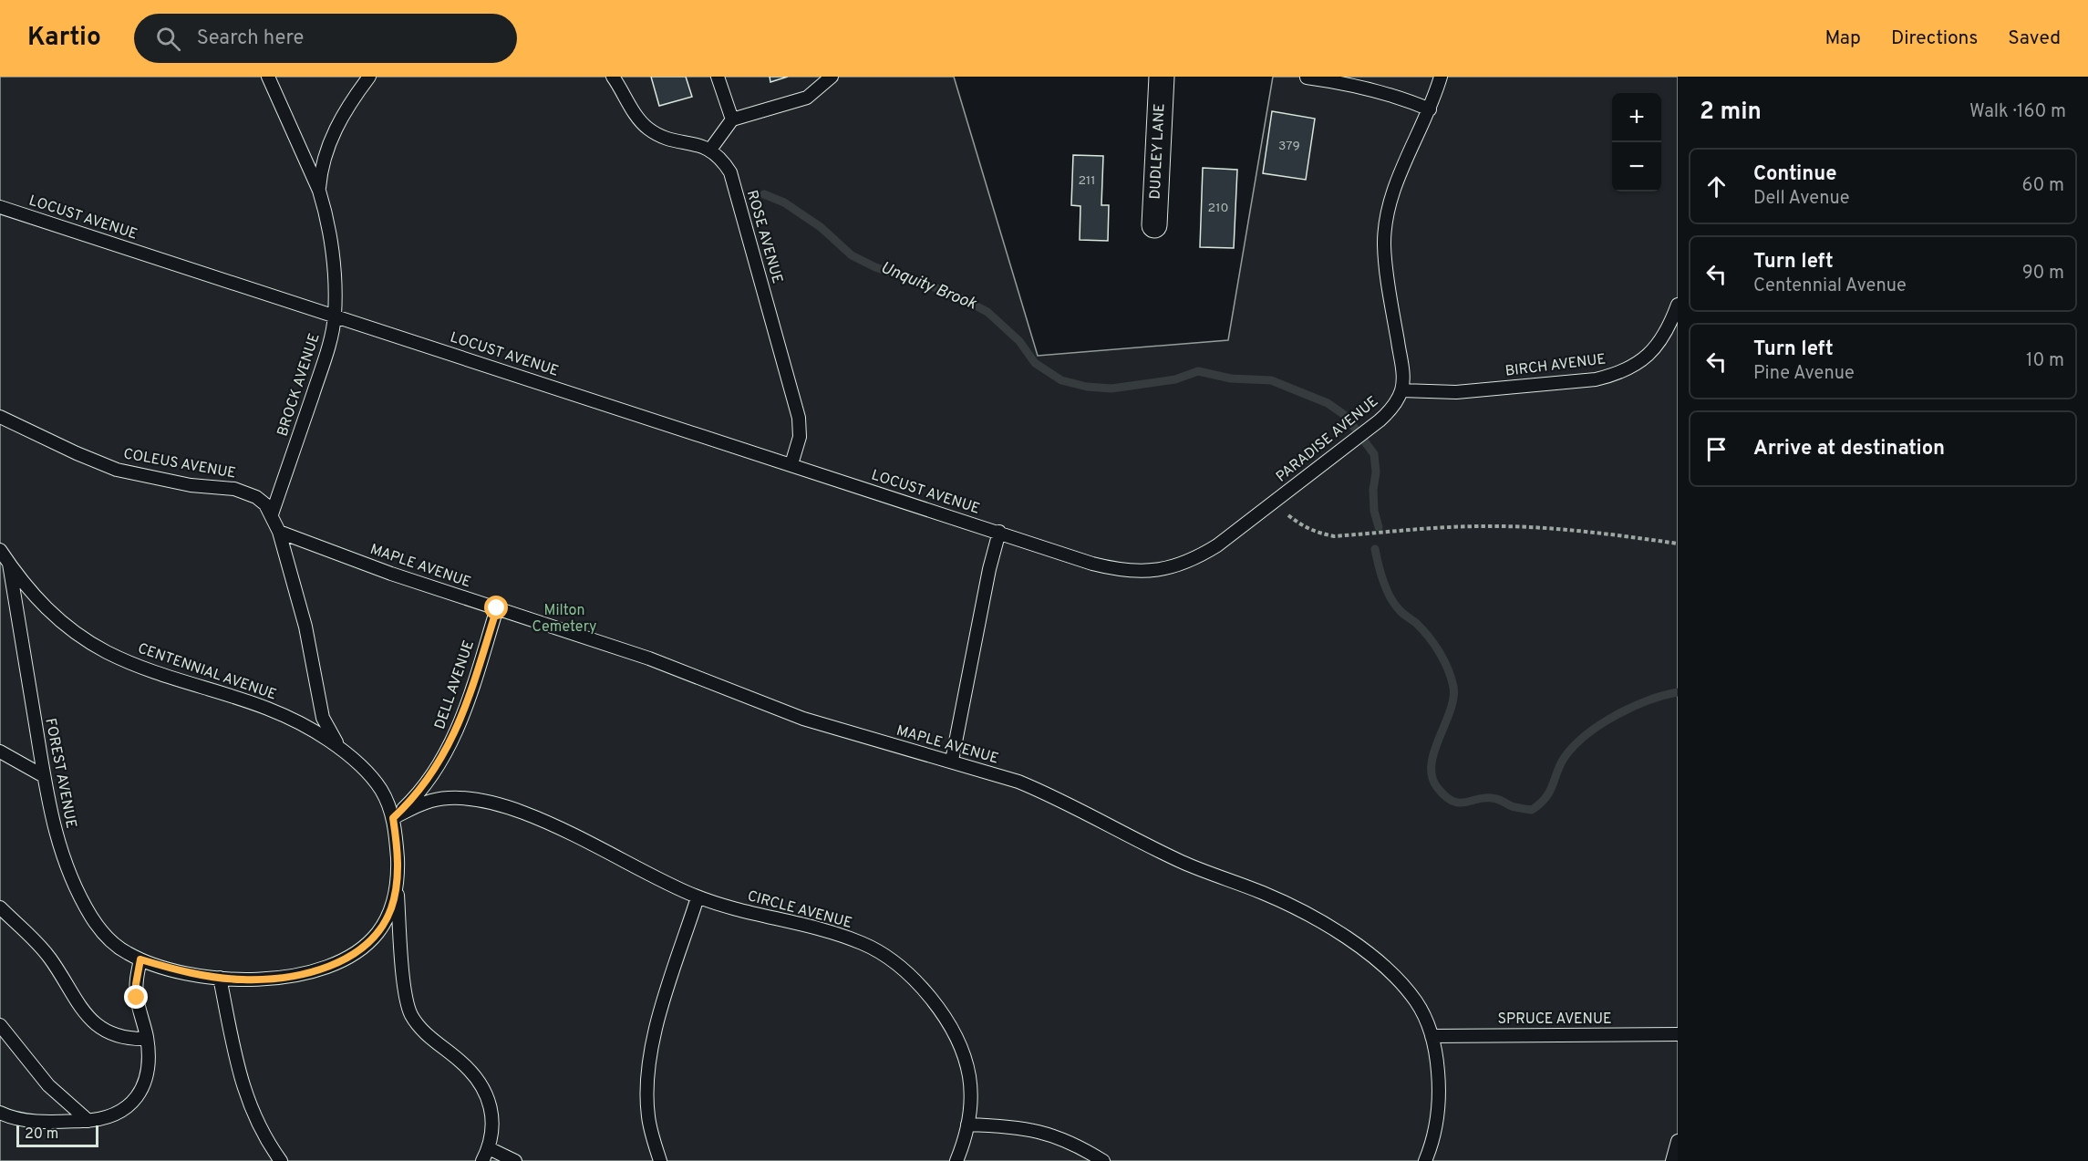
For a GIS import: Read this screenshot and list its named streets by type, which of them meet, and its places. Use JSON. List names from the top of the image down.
{
  "streets": {
    "street": ["DUDLEY LANE"],
    "lane": [
      "LOCUST AVENUE",
      "ROSE AVENUE",
      "BIRCH AVENUE",
      "BROCK AVENUE",
      "PARADISE AVENUE",
      "COLEUS AVENUE",
      "MAPLE AVENUE",
      "CENTENNIAL AVENUE",
      "DELL AVENUE",
      "FOREST AVENUE",
      "CIRCLE AVENUE",
      "SPRUCE AVENUE"
    ]
  },
  "crossings": [
    ["LOCUST AVENUE", "ROSE AVENUE"],
    ["LOCUST AVENUE", "BROCK AVENUE"],
    ["LOCUST AVENUE", "PARADISE AVENUE"],
    ["BIRCH AVENUE", "PARADISE AVENUE"],
    ["BROCK AVENUE", "COLEUS AVENUE"],
    ["COLEUS AVENUE", "MAPLE AVENUE"],
    ["COLEUS AVENUE", "CENTENNIAL AVENUE"],
    ["MAPLE AVENUE", "DELL AVENUE"],
    ["MAPLE AVENUE", "SPRUCE AVENUE"],
    ["CENTENNIAL AVENUE", "DELL AVENUE"],
    ["CENTENNIAL AVENUE", "FOREST AVENUE"],
    ["CENTENNIAL AVENUE", "CIRCLE AVENUE"],
    ["DELL AVENUE", "CIRCLE AVENUE"]
  ],
  "water": ["Unquity Brook"],
  "parks": ["Milton Cemetery"],
  "house_numbers": ["379", "211", "210"],
  "scale_bar": "20 m",
  "page": {
    "header": "Kartio",
    "search": "Search here",
    "nav": ["Map", "Directions", "Saved"],
    "heading": ["2 min", "Walk · 160 m"],
    "map_buttons": ["+", "−"],
    "list": [
      ["Continue", "Dell Avenue", "60 m"],
      ["Turn left", "Centennial Avenue", "90 m"],
      ["Turn left", "Pine Avenue", "10 m"],
      "Arrive at destination"
    ],
    "scale": "20 m"
  }
}
